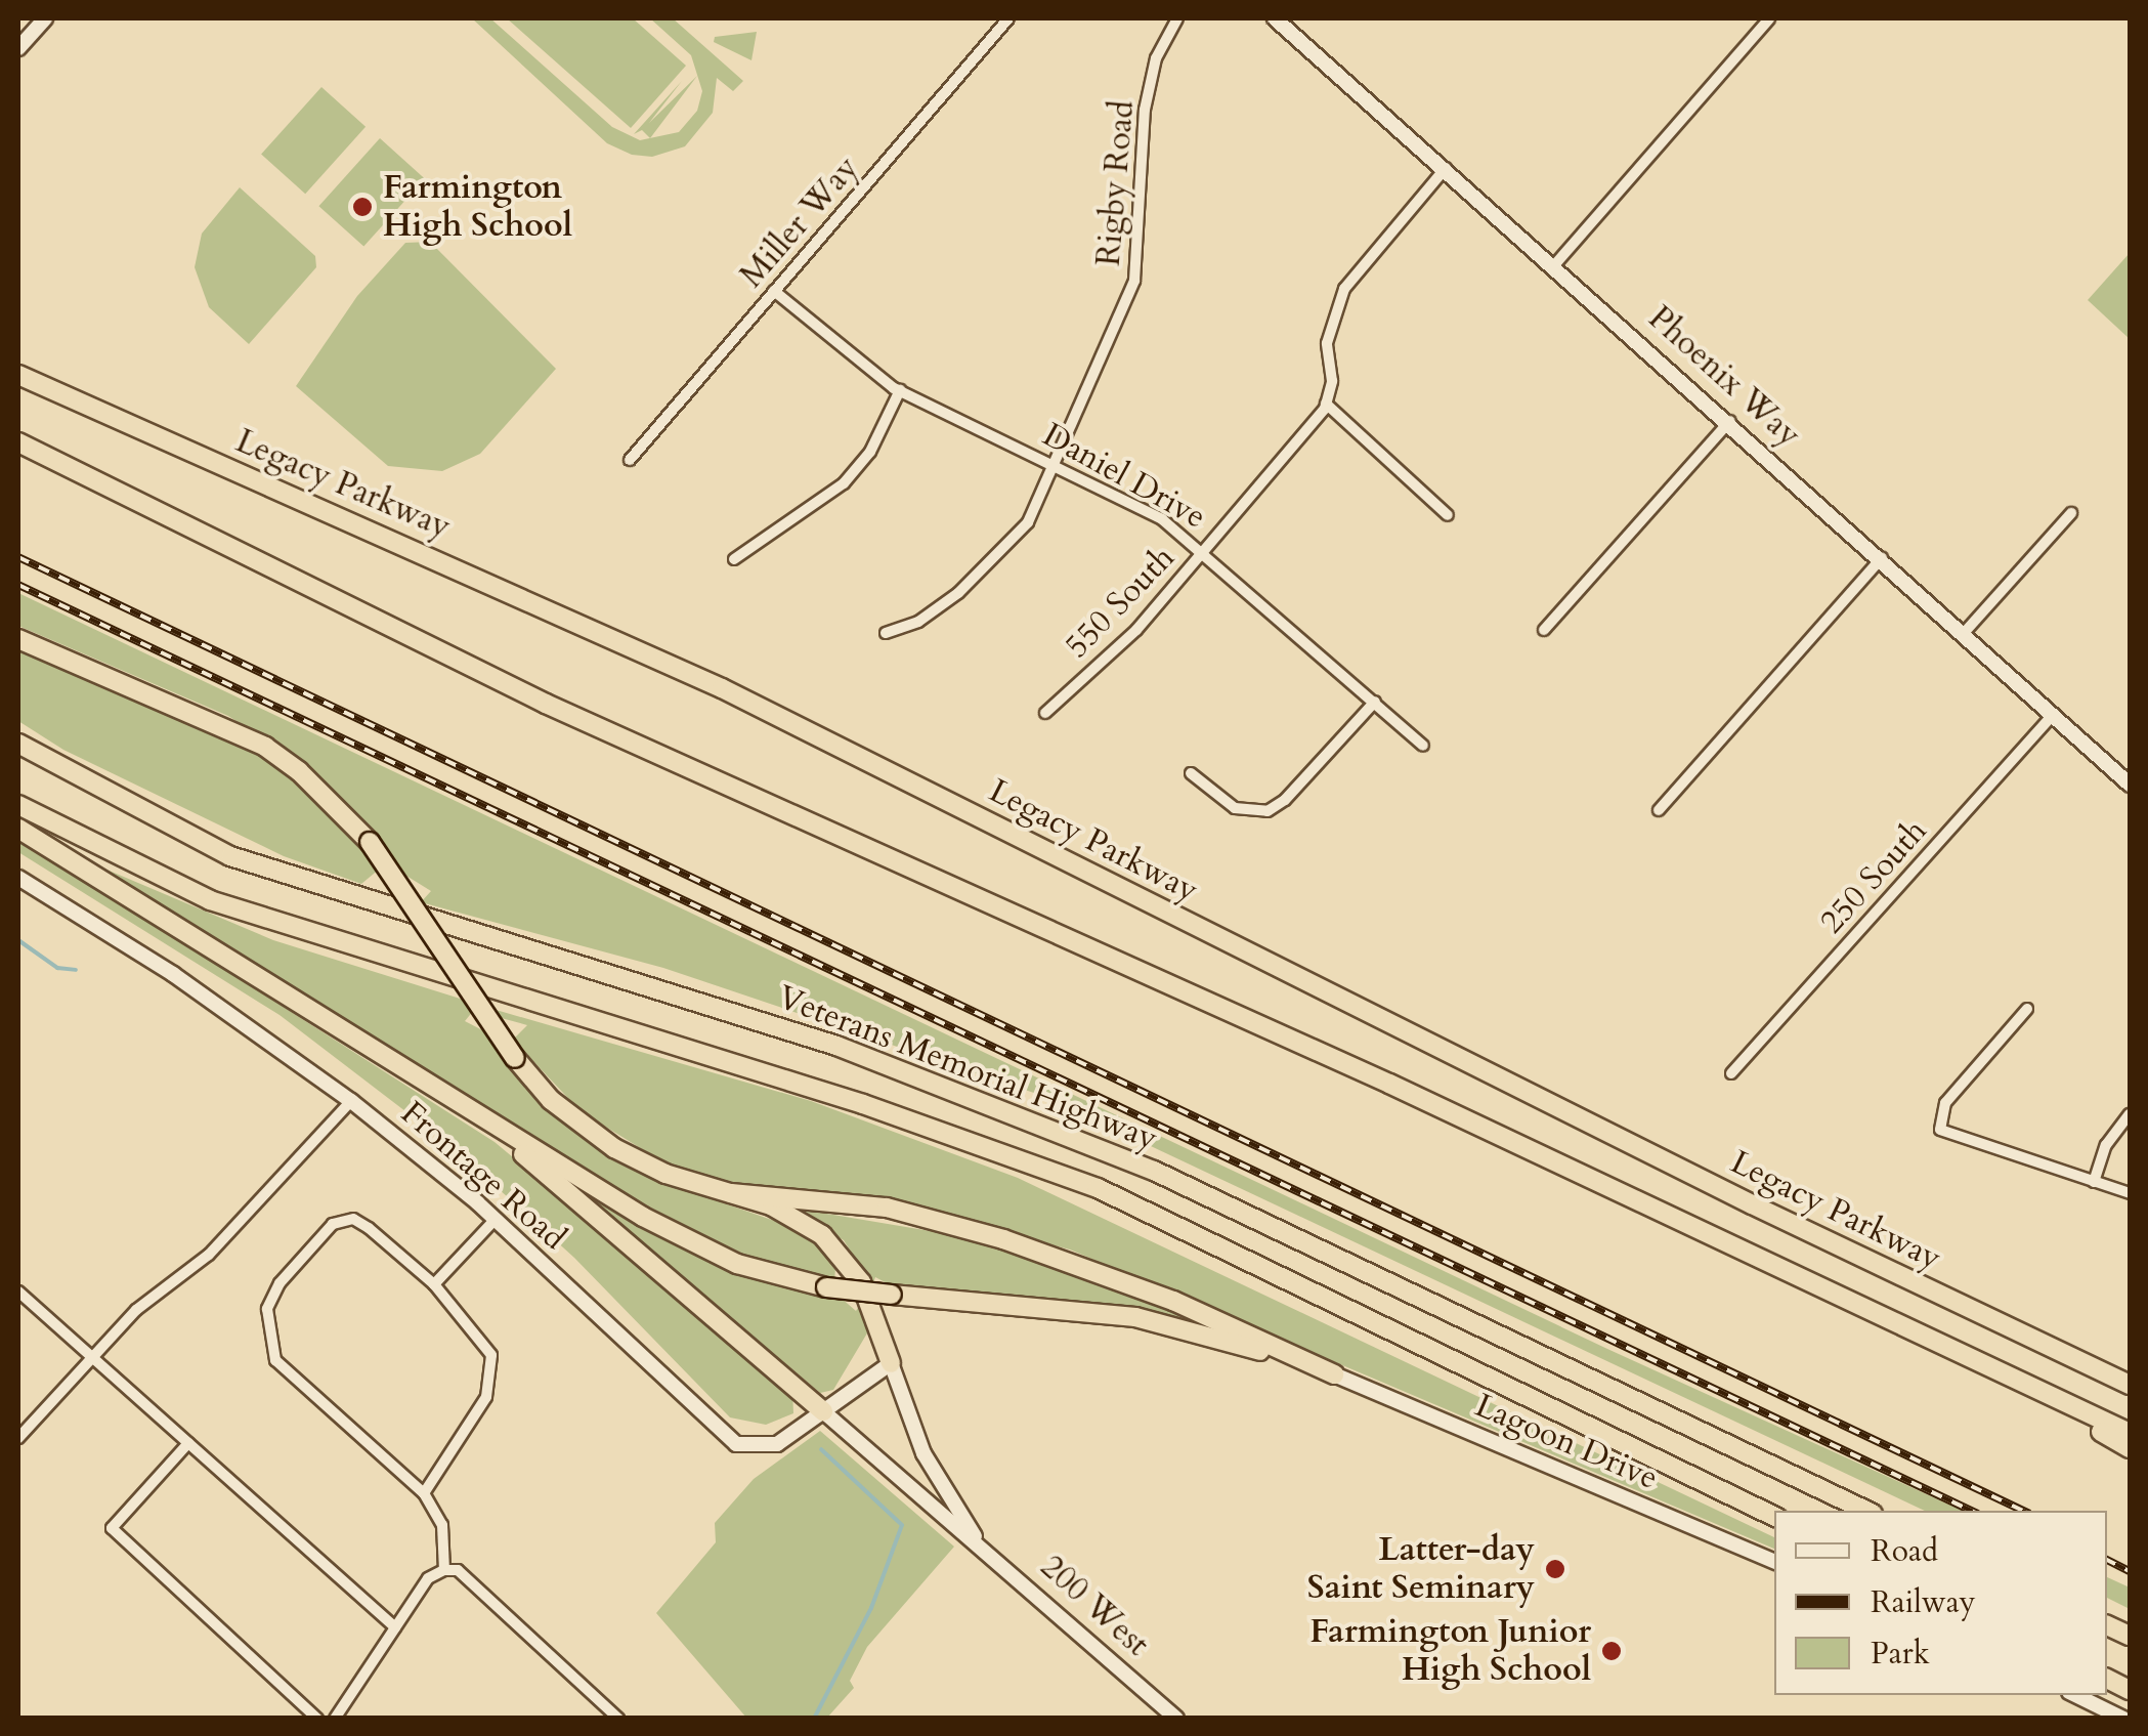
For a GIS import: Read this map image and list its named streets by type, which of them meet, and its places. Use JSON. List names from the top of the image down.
{
  "streets": {
    "highway": ["Legacy Parkway", "Veterans Memorial Highway"],
    "street": [
      "Rigby Road",
      "Miller Way",
      "Phoenix Way",
      "Daniel Drive",
      "550 South",
      "250 South",
      "Frontage Road",
      "Lagoon Drive",
      "200 West"
    ]
  },
  "crossings": [
    ["Rigby Road", "Daniel Drive"],
    ["Miller Way", "Daniel Drive"],
    ["Phoenix Way", "250 South"],
    ["Daniel Drive", "550 South"]
  ],
  "places": ["Farmington High School", "Latter-day Saint Seminary", "Farmington Junior High School"],
  "legend": ["Road", "Railway", "Park"]
}
